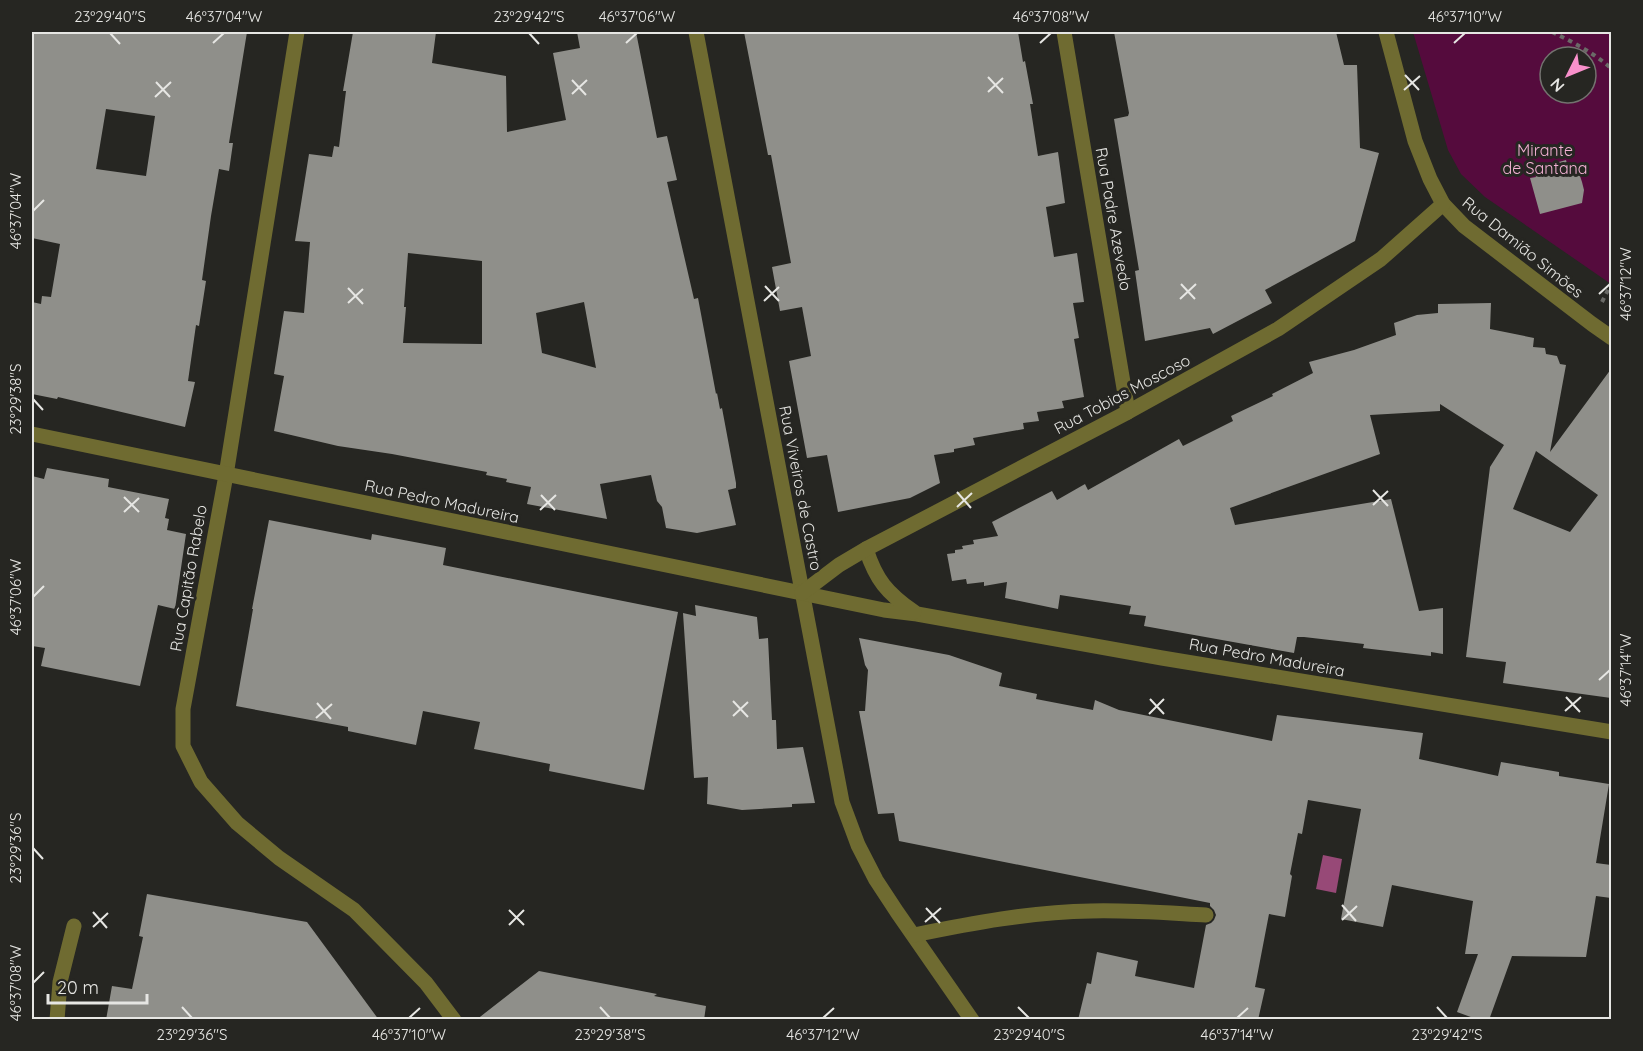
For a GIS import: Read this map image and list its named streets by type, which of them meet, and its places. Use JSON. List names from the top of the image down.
{
  "streets": {
    "street": [
      "Rua Padre Azevedo",
      "Rua Damião Simões",
      "Rua Tobias Moscoso",
      "Rua Viveiros de Castro",
      "Rua Pedro Madureira",
      "Rua Capitão Rabelo"
    ]
  },
  "crossings": [
    ["Rua Padre Azevedo", "Rua Tobias Moscoso"],
    ["Rua Damião Simões", "Rua Tobias Moscoso"],
    ["Rua Tobias Moscoso", "Rua Viveiros de Castro"],
    ["Rua Tobias Moscoso", "Rua Pedro Madureira"],
    ["Rua Viveiros de Castro", "Rua Pedro Madureira"],
    ["Rua Pedro Madureira", "Rua Capitão Rabelo"]
  ],
  "parks": ["Mirante de Santana"],
  "scale_bar": "20 m",
  "north": "bottom left",
  "coordinates": [
    "23°29'40\"S",
    "46°37'04\"W",
    "23°29'42\"S",
    "46°37'06\"W",
    "46°37'08\"W",
    "46°37'10\"W",
    "46°37'12\"W",
    "23°29'38\"S",
    "46°37'14\"W",
    "23°29'36\"S"
  ]
}
